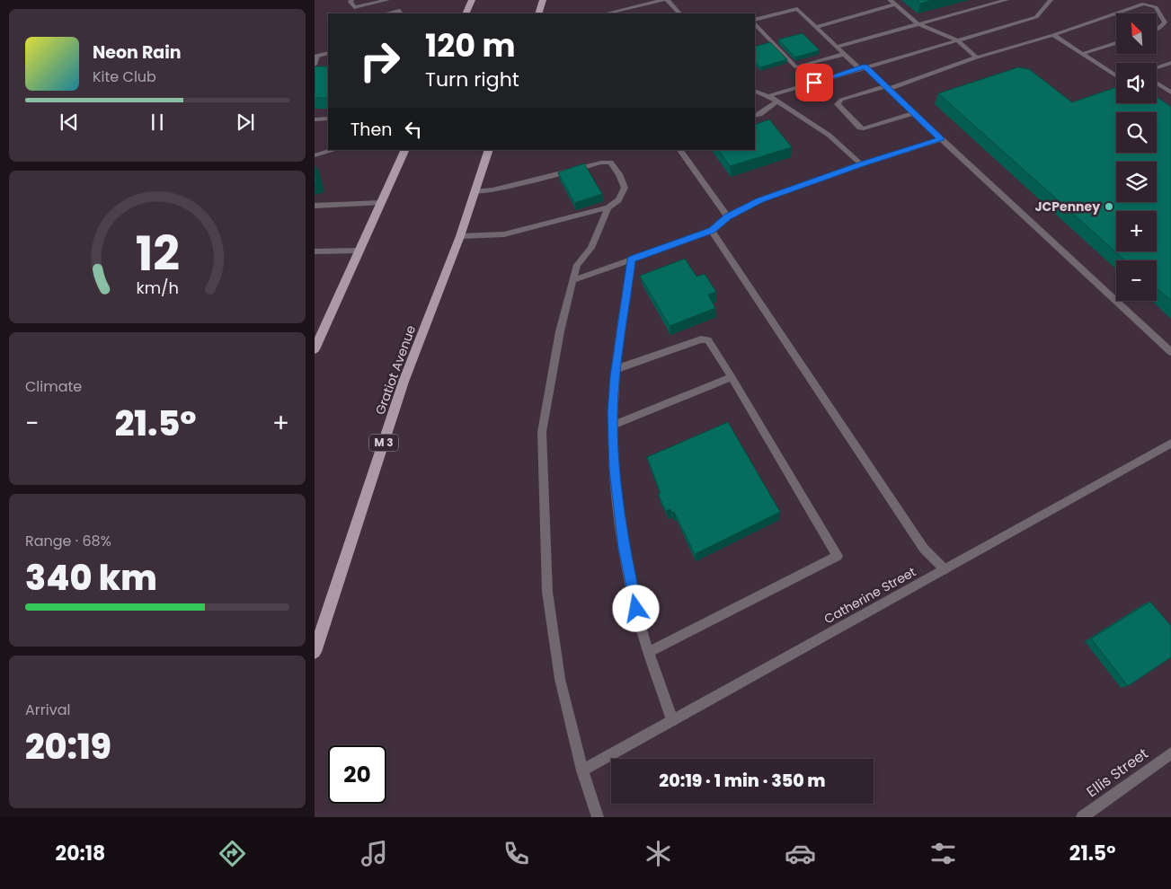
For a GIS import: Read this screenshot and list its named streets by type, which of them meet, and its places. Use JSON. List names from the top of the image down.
{
  "streets": {
    "main road": ["Gratiot Avenue", "M 3"],
    "street": ["Catherine Street", "Ellis Street"]
  },
  "places": ["JCPenney"],
  "north": "top left",
  "page": {
    "map_buttons": ["+", "−"],
    "turn": ["120 m", "Turn right"],
    "song": ["Neon Rain", "Kite Club"],
    "then": "Then",
    "tile": [
      "Climate",
      ["Range · 68%", "340 km"],
      ["Arrival", "20:19"]
    ],
    "heat": ["−", "21.5°", "+"],
    "limit": "20",
    "trip": "20:19 · 1 min · 350 m",
    "tabs": ["20:18", "21.5°"],
    "gauge": ["12", "km/h"]
  }
}
